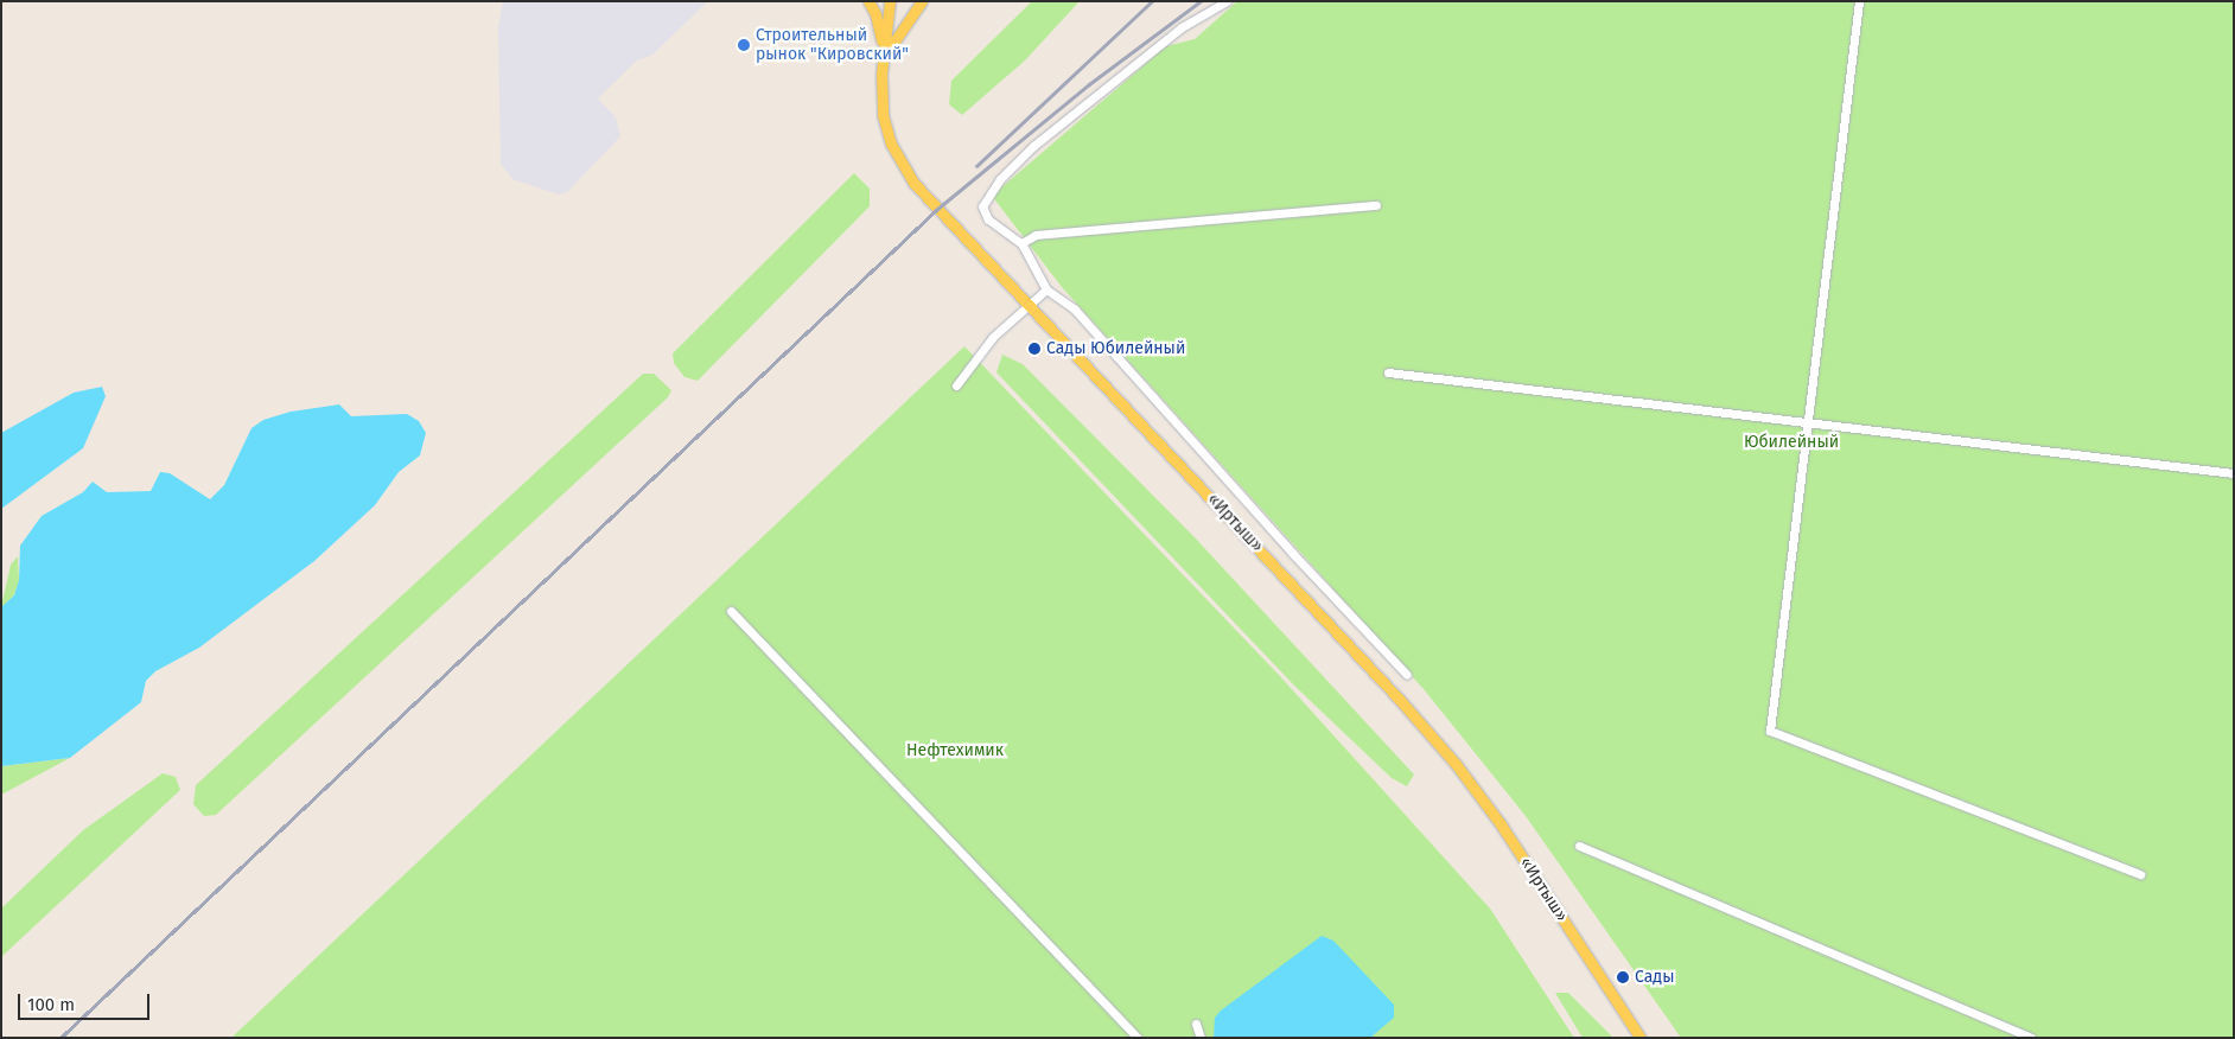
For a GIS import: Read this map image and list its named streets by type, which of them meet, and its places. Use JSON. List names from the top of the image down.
{
  "streets": {
    "main road": ["«Иртыш»"]
  },
  "parks": ["Юбилейный", "Нефтехимик"],
  "places": ["Строительный рынок \"Кировский\"", "Сады Юбилейный", "Сады"],
  "scale_bar": "100 m"
}
